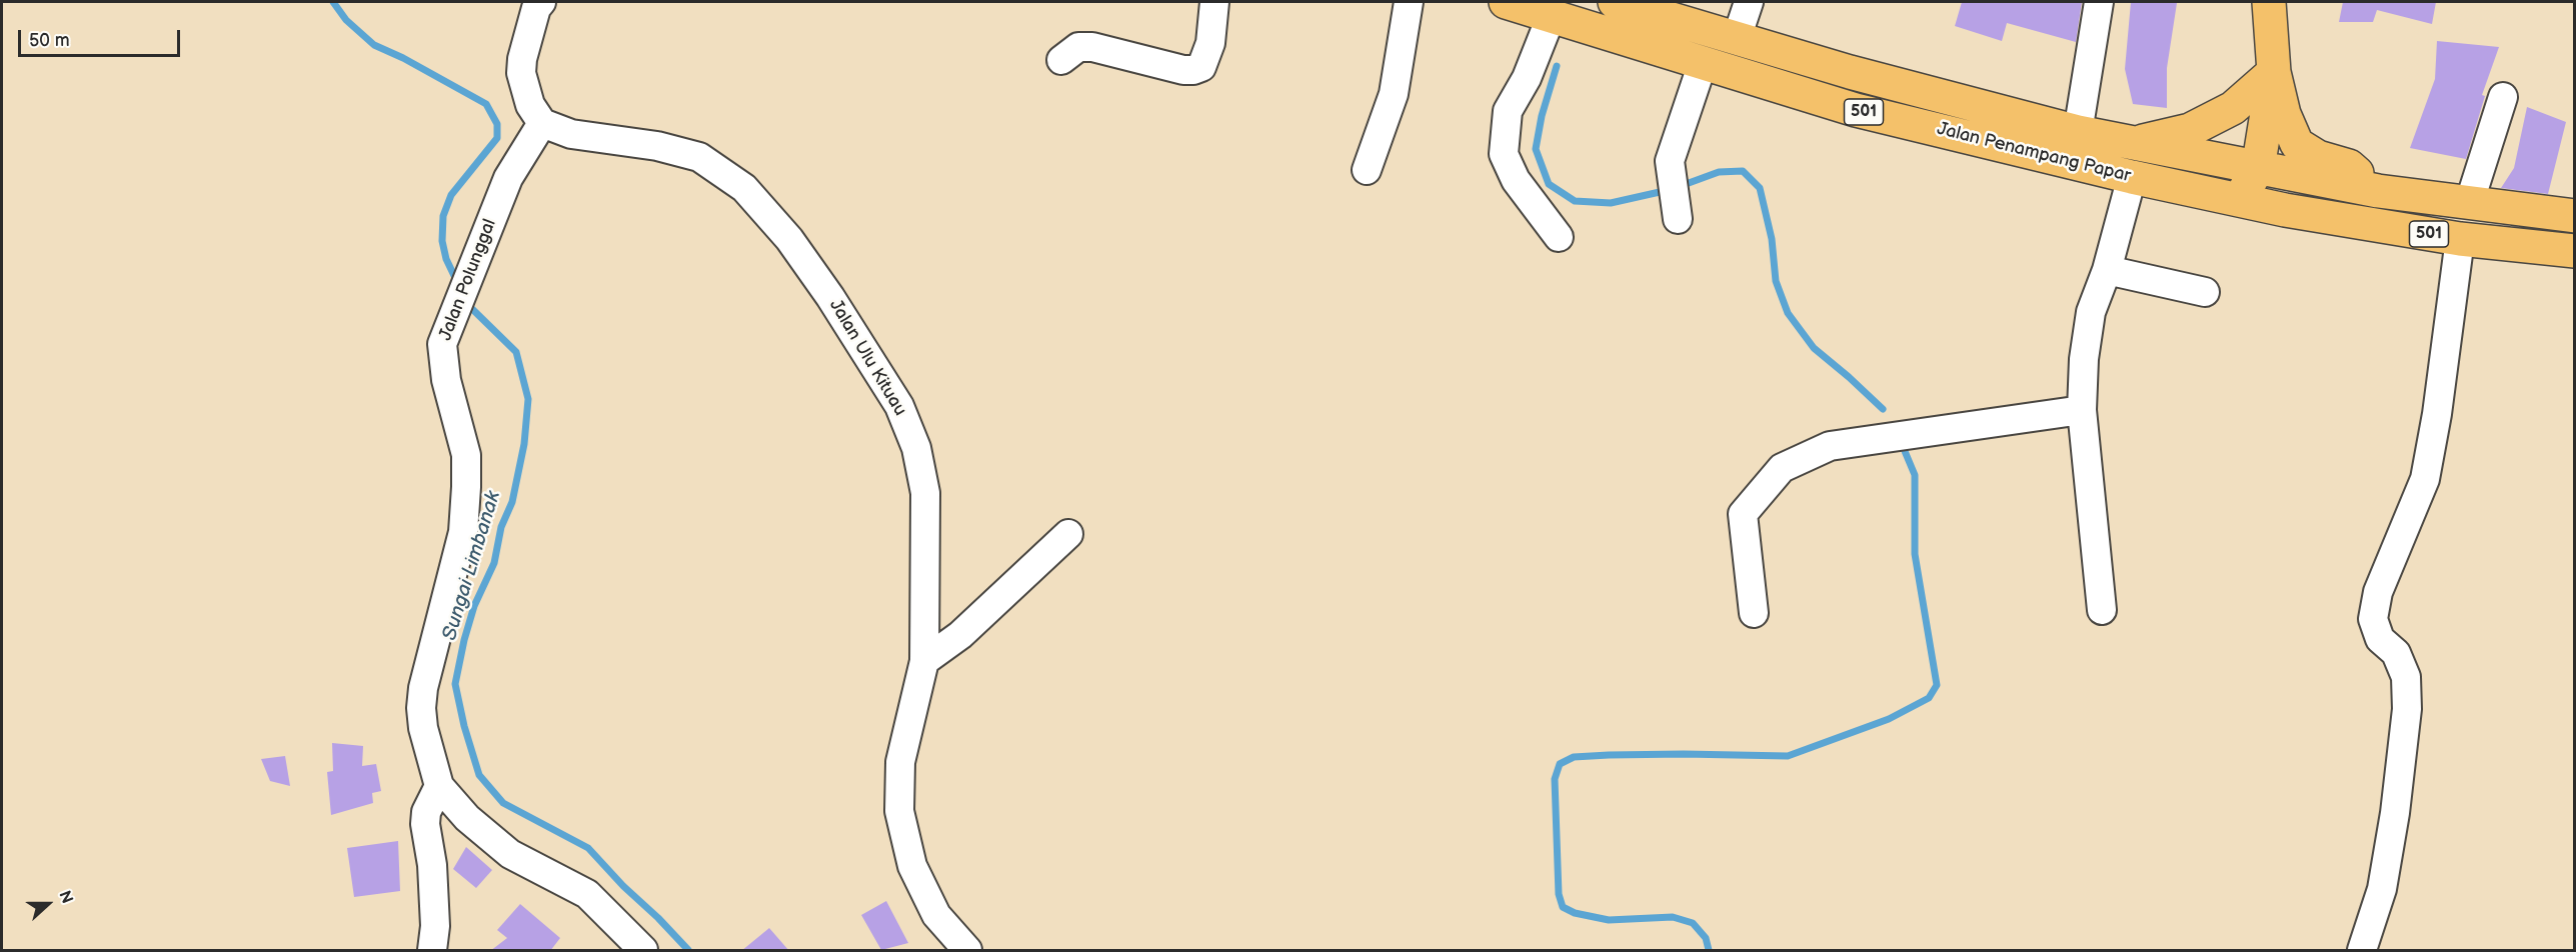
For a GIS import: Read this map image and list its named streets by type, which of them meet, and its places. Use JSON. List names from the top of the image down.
{
  "streets": {
    "main road": ["501", "Jalan Penampang Papar"],
    "street": ["Jalan Polunggal", "Jalan Ulu Kituau"]
  },
  "crossings": [
    ["Jalan Polunggal", "Jalan Ulu Kituau"]
  ],
  "water": ["Sungai Limbanak"],
  "scale_bar": "50 m",
  "north": "right"
}
